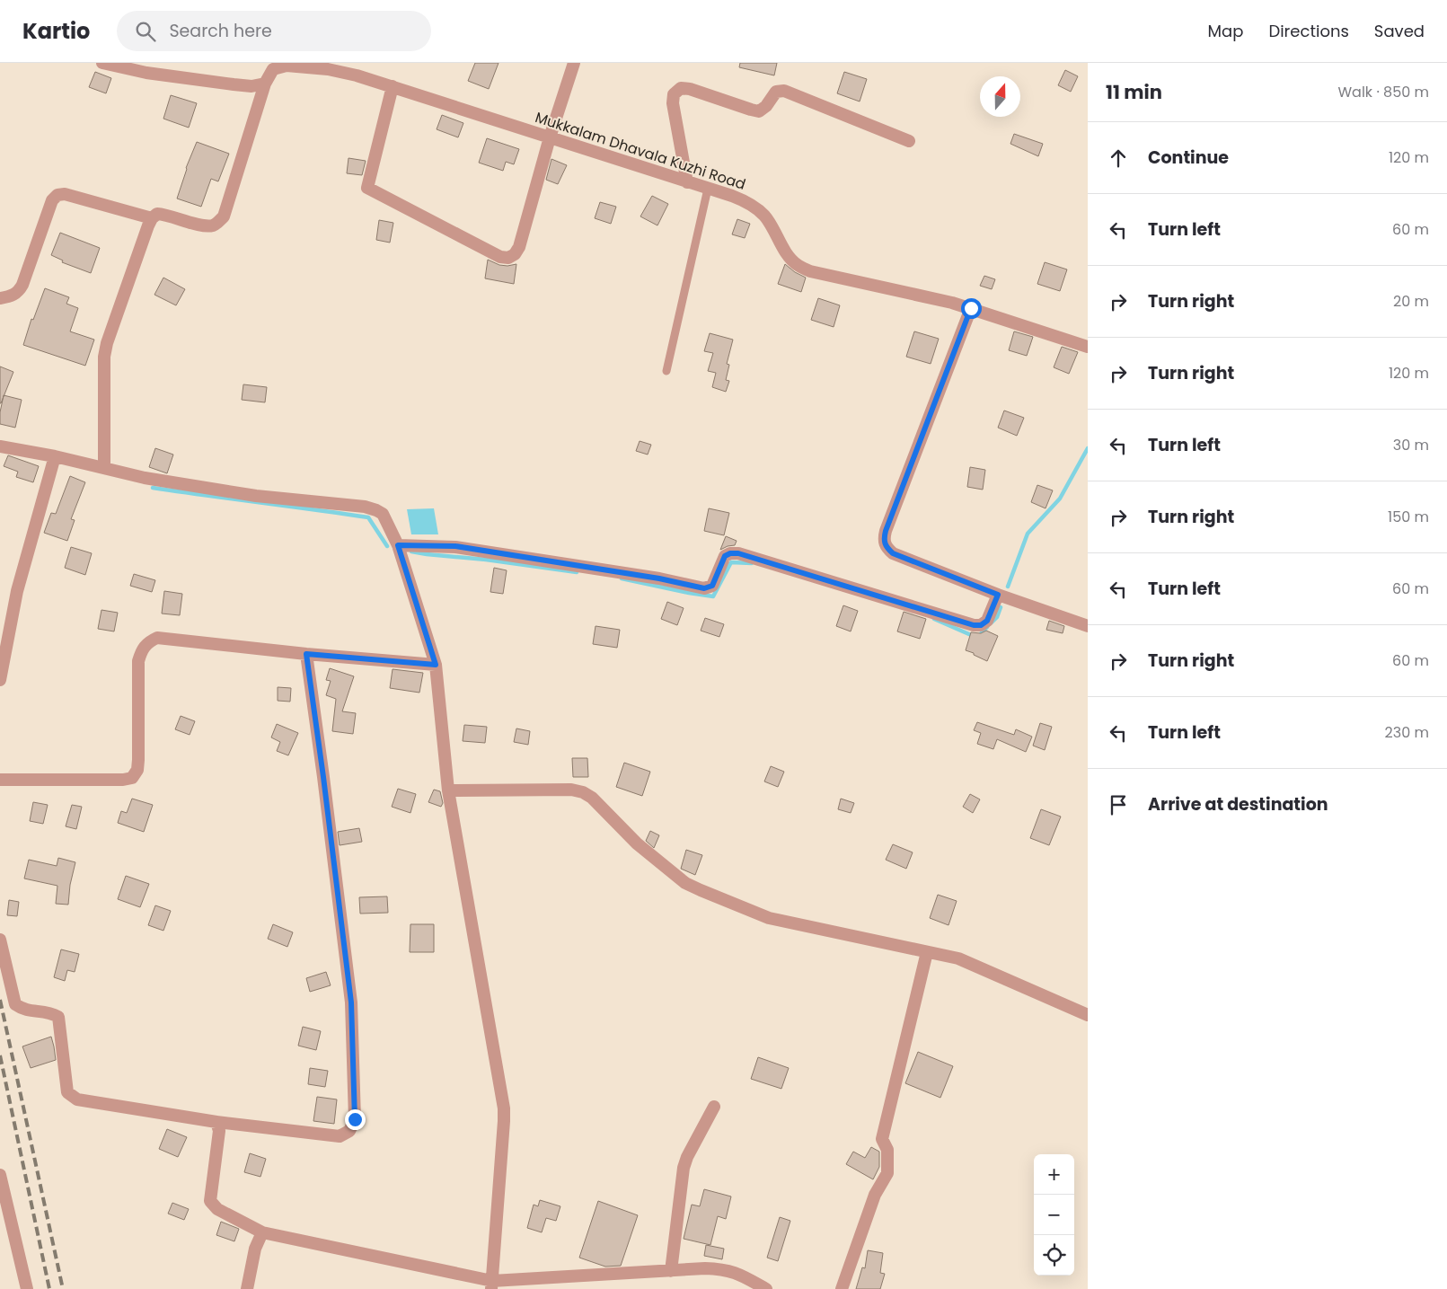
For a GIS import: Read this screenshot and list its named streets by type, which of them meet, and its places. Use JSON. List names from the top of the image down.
{
  "streets": {
    "street": ["Mukkalam Dhavala Kuzhi Road"]
  },
  "north": "top",
  "page": {
    "header": "Kartio",
    "search": "Search here",
    "nav": ["Map", "Directions", "Saved"],
    "heading": ["11 min", "Walk · 850 m"],
    "list": [
      ["Continue", "120 m"],
      ["Turn left", "60 m"],
      ["Turn right", "20 m"],
      ["Turn right", "120 m"],
      ["Turn left", "30 m"],
      ["Turn right", "150 m"],
      ["Turn left", "60 m"],
      ["Turn right", "60 m"],
      ["Turn left", "230 m"],
      "Arrive at destination"
    ],
    "map_buttons": ["+", "−"]
  }
}
